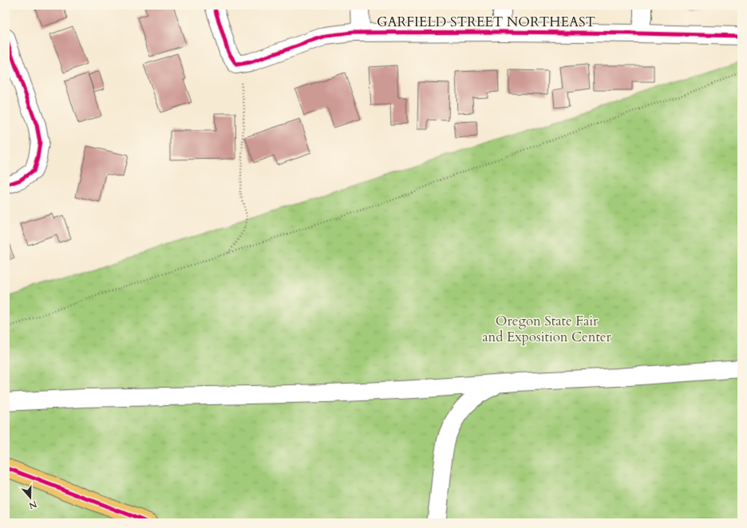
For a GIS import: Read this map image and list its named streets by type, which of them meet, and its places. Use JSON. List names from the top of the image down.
{
  "streets": {
    "street": ["GARFIELD STREET NORTHEAST"]
  },
  "parks": ["Oregon State Fair and Exposition Center"],
  "north": "bottom"
}
